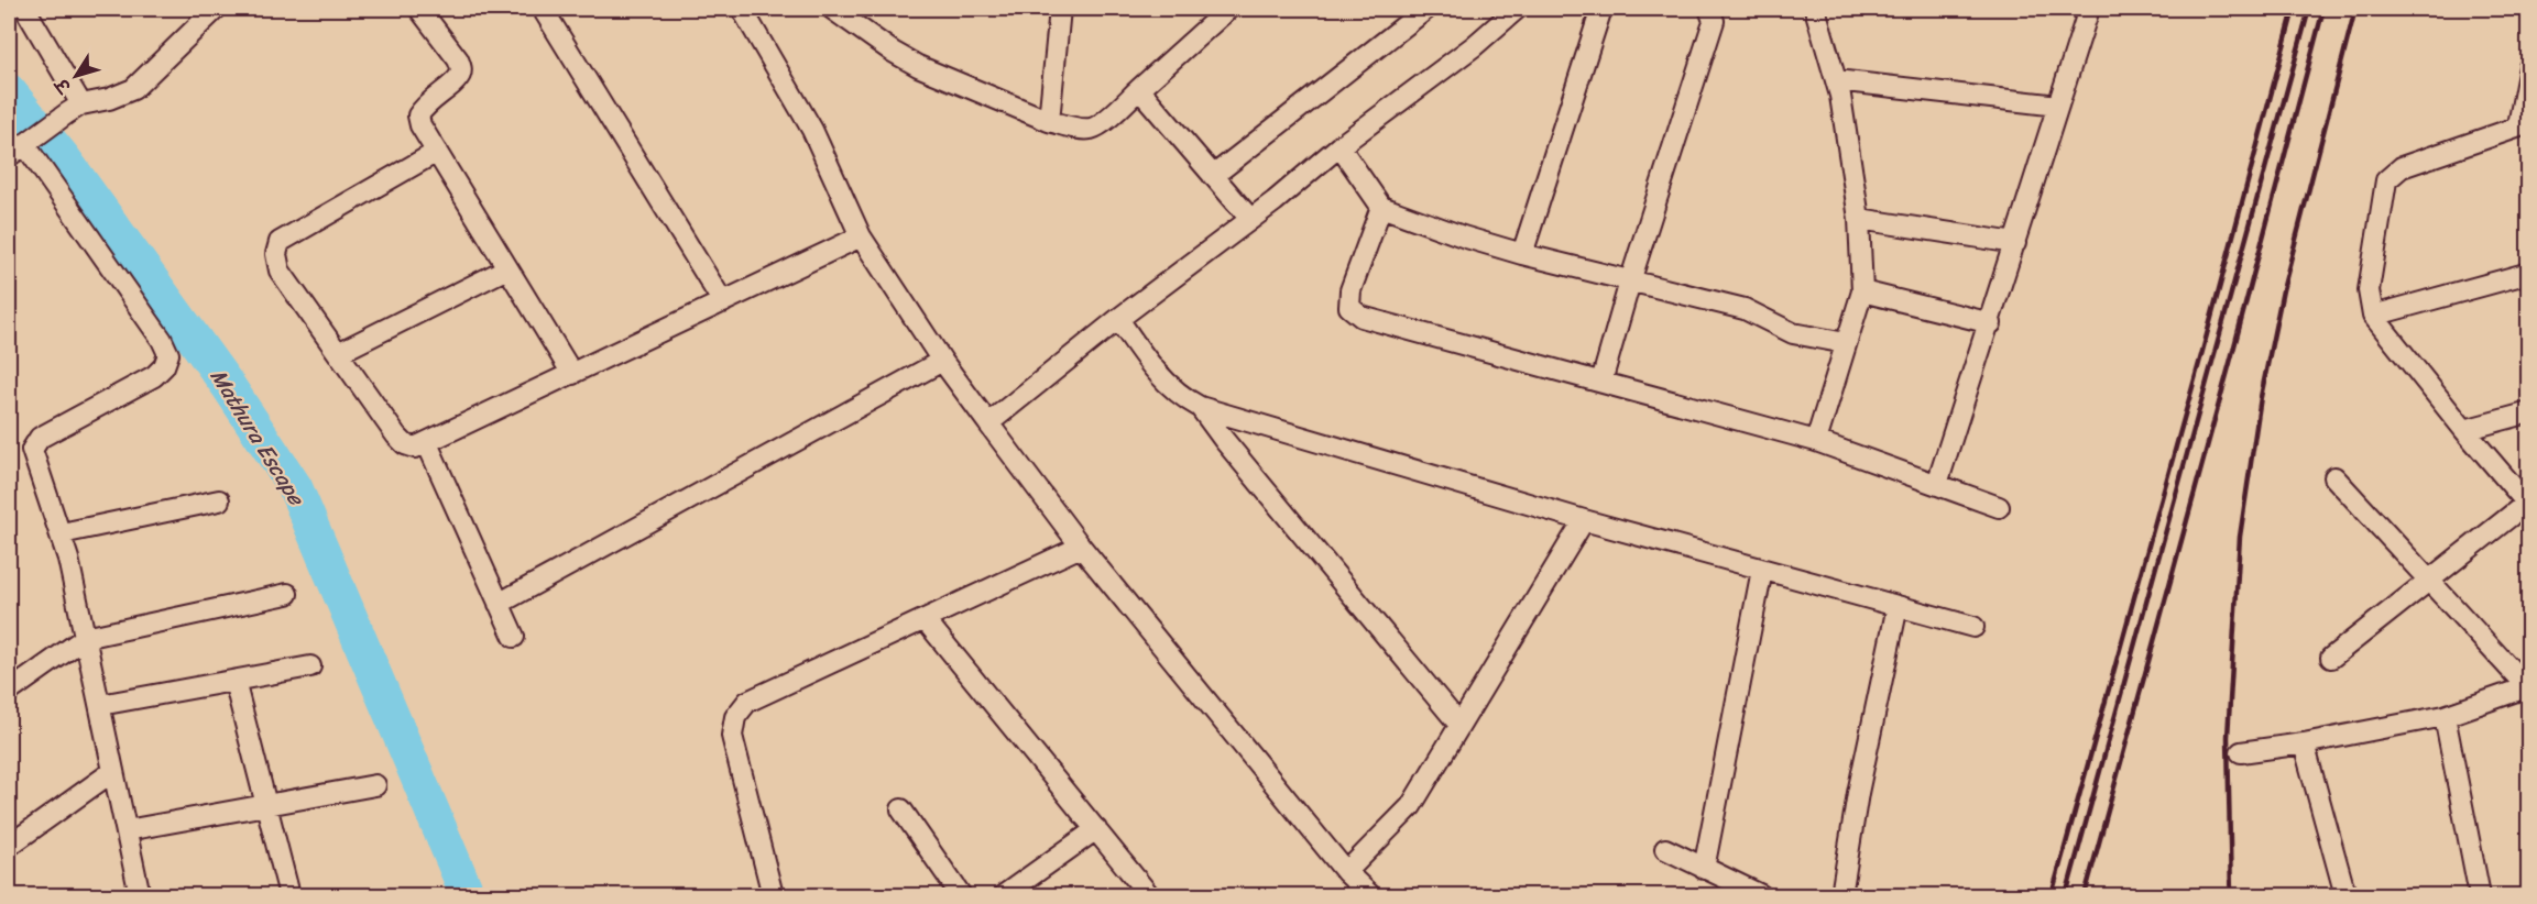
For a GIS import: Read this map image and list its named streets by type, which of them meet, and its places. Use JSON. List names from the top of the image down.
{
  "water": ["Mathura Escape"],
  "north": "bottom left"
}
